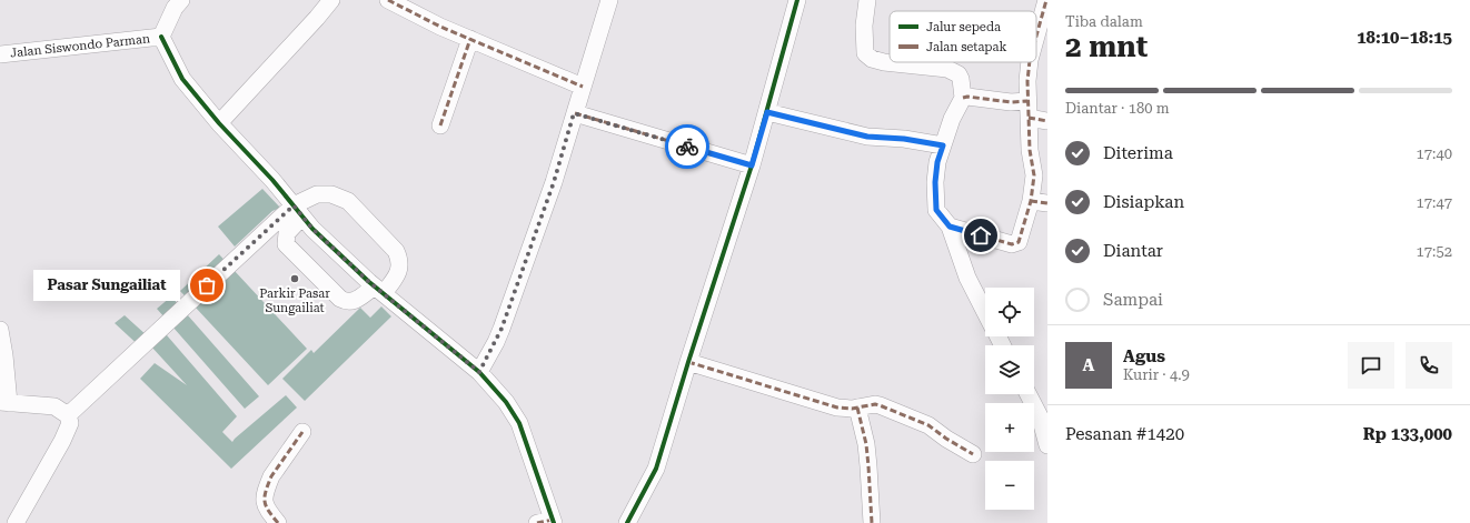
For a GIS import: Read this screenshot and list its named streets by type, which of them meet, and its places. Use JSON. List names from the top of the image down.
{
  "streets": {
    "street": ["Jalan Siswondo Parman"]
  },
  "places": ["Parkir Pasar Sungailiat", "Pasar Sungailiat"],
  "legend": ["Jalur sepeda", "Jalan setapak"],
  "page": {
    "heading": ["2 mnt", "Tiba dalam", "18:10–18:15"],
    "panel": [
      "Agus",
      "Kurir · 4.9",
      "Pesanan #1420",
      "Rp 133,000"
    ],
    "bar": "Diantar · 180 m",
    "list": [
      ["Diterima", "17:40"],
      ["Disiapkan", "17:47"],
      ["Diantar", "17:52"],
      "Sampai"
    ],
    "bubble": "Pasar Sungailiat",
    "map_buttons": ["+", "−"],
    "round": "A"
  }
}
